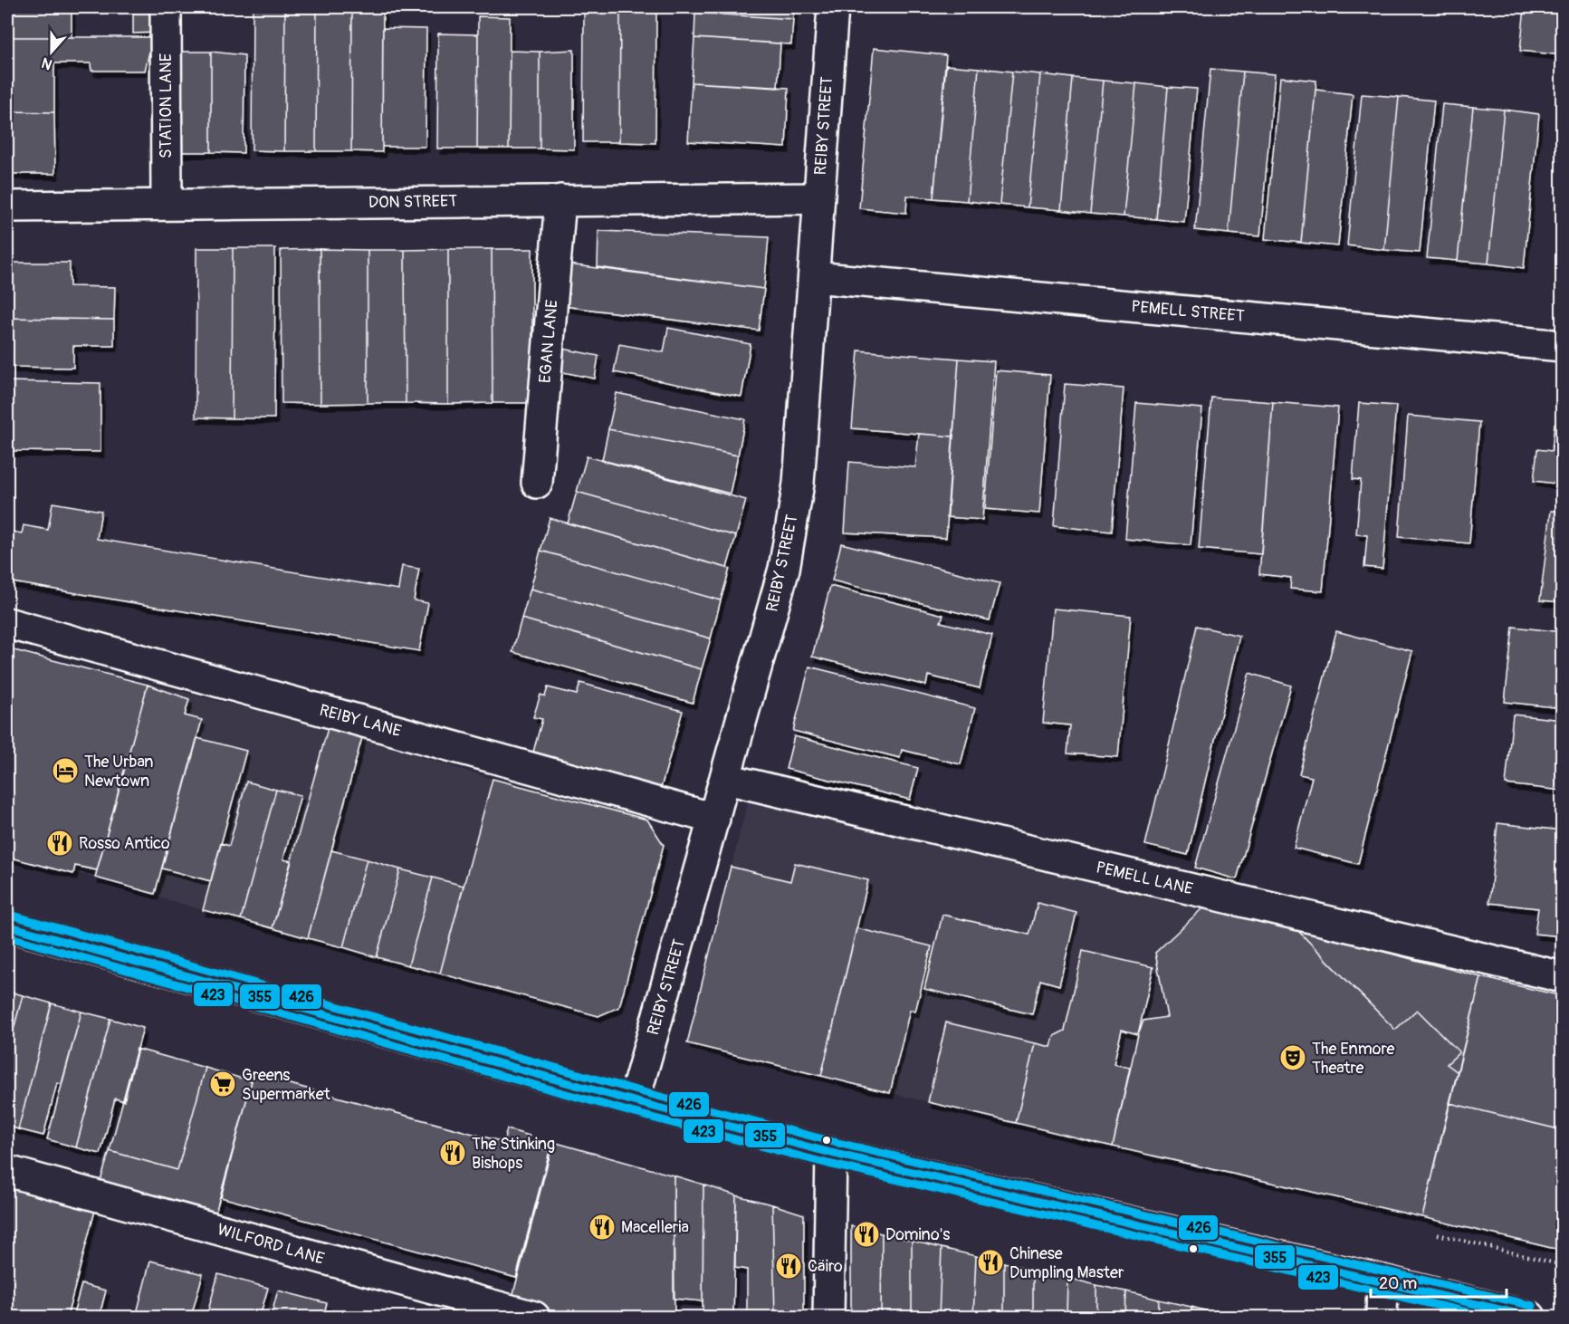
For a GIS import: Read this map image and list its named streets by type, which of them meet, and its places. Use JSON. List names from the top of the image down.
{
  "streets": {
    "main road": [
      "STATION LANE",
      "REIBY STREET",
      "DON STREET",
      "PEMELL STREET",
      "EGAN LANE",
      "REIBY LANE",
      "PEMELL LANE",
      "WILFORD LANE"
    ]
  },
  "crossings": [
    ["STATION LANE", "DON STREET"],
    ["REIBY STREET", "DON STREET"],
    ["REIBY STREET", "PEMELL STREET"],
    ["REIBY STREET", "REIBY LANE"],
    ["REIBY STREET", "PEMELL LANE"],
    ["DON STREET", "EGAN LANE"]
  ],
  "places": {
    "hotel": ["The Urban Newtown"],
    "restaurant": [
      "Rosso Antico",
      "The Stinking Bishops",
      "Macelleria",
      "Domino's",
      "Chinese Dumpling Master",
      "Cäiro"
    ],
    "theatre": ["The Enmore Theatre"],
    "supermarket": ["Greens Supermarket"]
  },
  "lines": ["transit line 426", "transit line 355", "transit line 423"],
  "scale_bar": "20 m",
  "north": "bottom"
}
